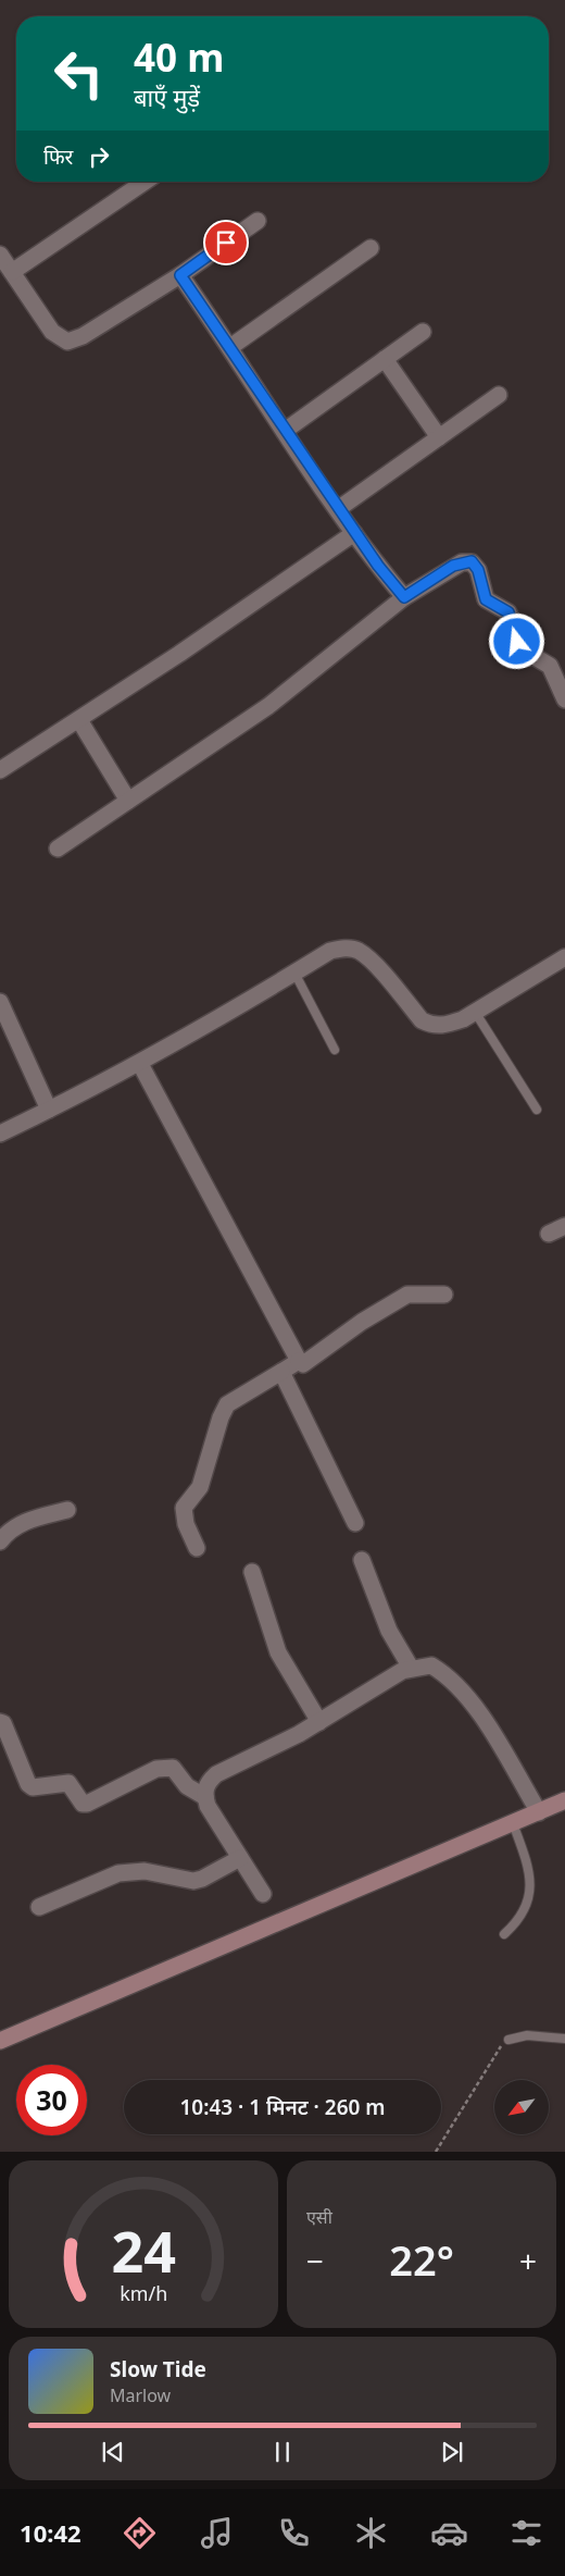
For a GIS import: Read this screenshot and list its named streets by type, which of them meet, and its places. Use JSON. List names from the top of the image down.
{
  "north": "bottom left",
  "page": {
    "turn": ["40 m", "बाएँ मुड़ें"],
    "then": "फिर",
    "limit": "30",
    "trip": "10:43 · 1 मिनट · 260 m",
    "tile": "एसी",
    "heat": ["−", "22°", "+"],
    "song": ["Slow Tide", "Marlow"],
    "tabs": "10:42",
    "gauge": ["24", "km/h"]
  }
}
